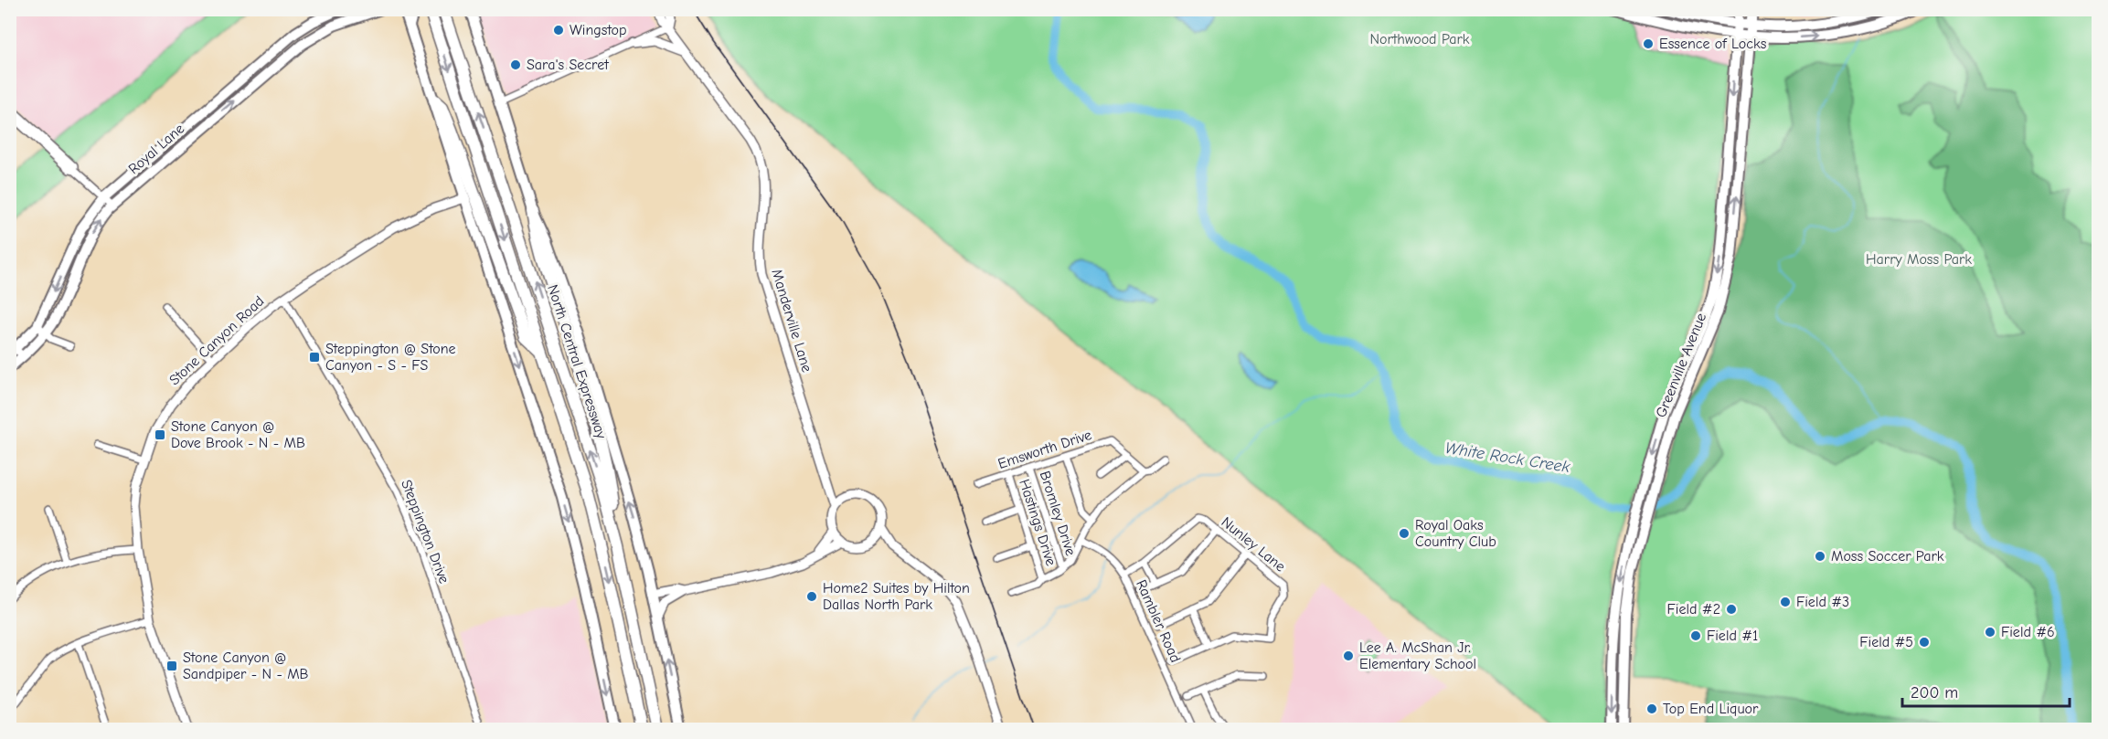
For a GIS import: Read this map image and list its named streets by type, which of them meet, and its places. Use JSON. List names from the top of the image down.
{
  "streets": {
    "highway": ["North Central Expressway"],
    "main road": ["Royal Lane", "Greenville Avenue"],
    "street": [
      "Manderville Lane",
      "Stone Canyon Road",
      "Emsworth Drive",
      "Bromley Drive",
      "Hastings Drive",
      "Steppington Drive",
      "Nunley Lane",
      "Rambler Road"
    ]
  },
  "crossings": [
    ["Stone Canyon Road", "Steppington Drive"],
    ["Emsworth Drive", "Bromley Drive"],
    ["Emsworth Drive", "Hastings Drive"],
    ["Bromley Drive", "Hastings Drive"],
    ["Hastings Drive", "Rambler Road"],
    ["Nunley Lane", "Rambler Road"]
  ],
  "water": ["White Rock Creek"],
  "parks": ["Northwood Park", "Harry Moss Park"],
  "places": {
    "other": [
      "Wingstop",
      "Essence of Locks",
      "Sara's Secret",
      "Royal Oaks Country Club",
      "Moss Soccer Park",
      "Home2 Suites by Hilton Dallas North Park",
      "Field #3",
      "Field #2",
      "Field #6",
      "Field #1",
      "Field #5",
      "Lee A. McShan Jr. Elementary School",
      "Top End Liquor"
    ],
    "transit": ["Steppington @ Stone Canyon - S - FS", "Stone Canyon @ Dove Brook - N - MB", "Stone Canyon @ Sandpiper - N - MB"]
  },
  "scale_bar": "200 m"
}
